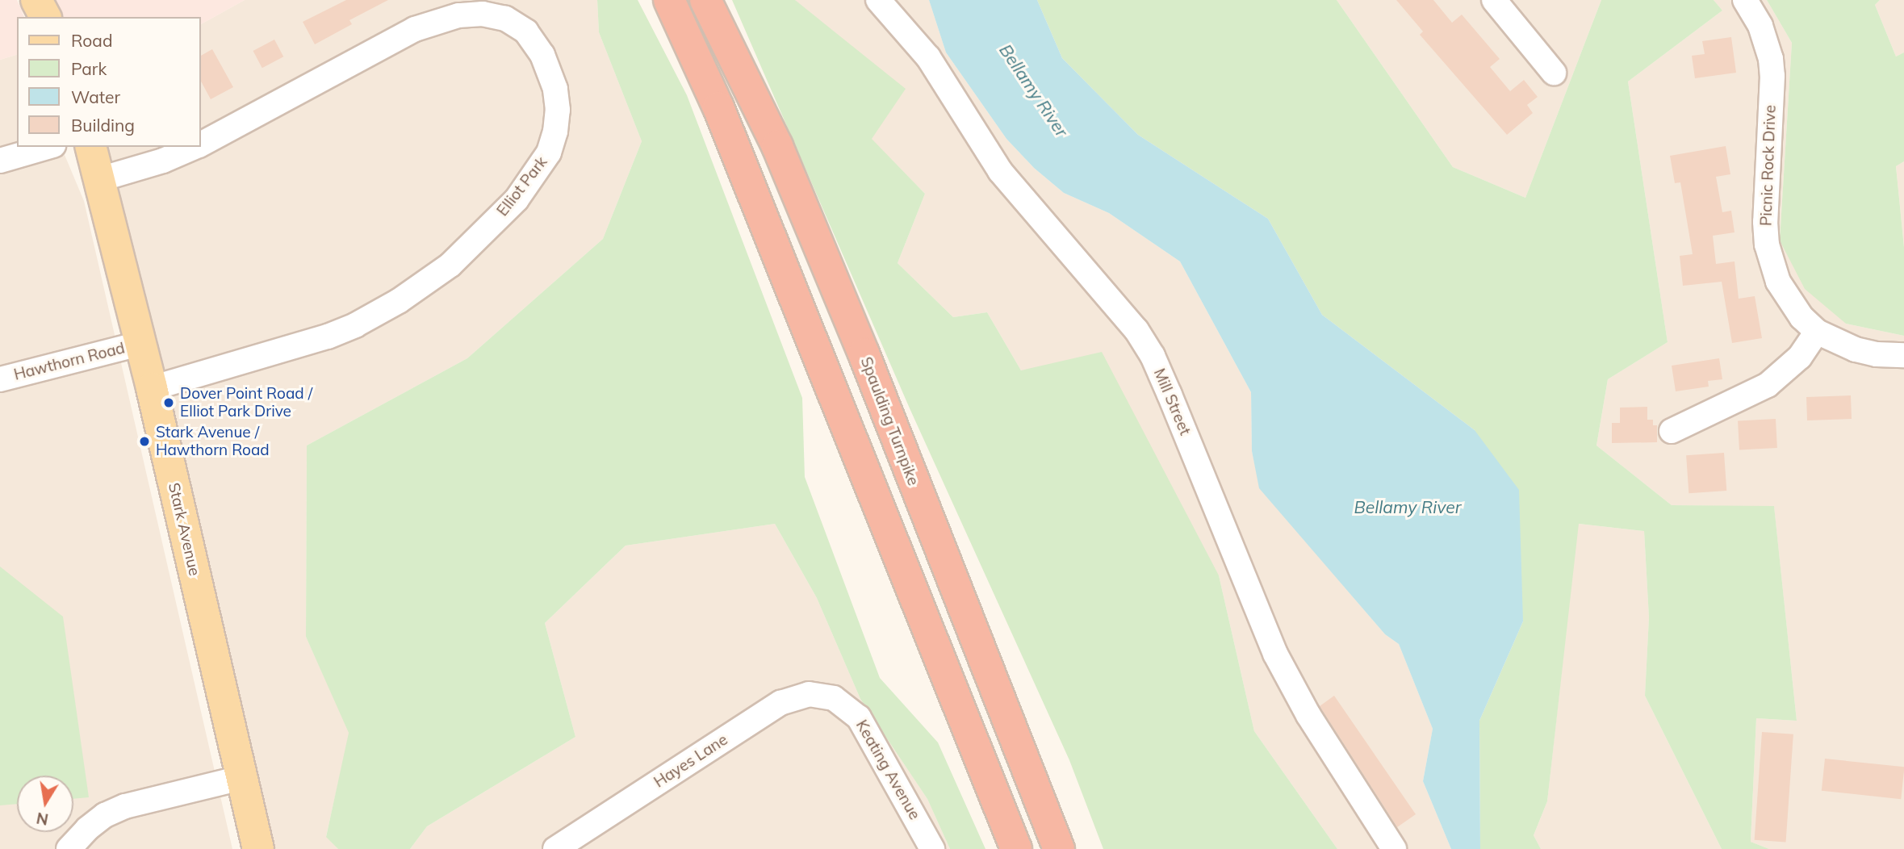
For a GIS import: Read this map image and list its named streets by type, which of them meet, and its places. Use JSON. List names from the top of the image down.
{
  "streets": {
    "highway": ["Spaulding Turnpike"],
    "main road": ["Stark Avenue"],
    "street": [
      "Picnic Rock Drive",
      "Elliot Park",
      "Hawthorn Road",
      "Mill Street",
      "Hayes Lane",
      "Keating Avenue"
    ]
  },
  "crossings": [
    ["Elliot Park", "Stark Avenue"],
    ["Hawthorn Road", "Stark Avenue"],
    ["Hayes Lane", "Keating Avenue"]
  ],
  "water": ["Bellamy River"],
  "places": ["Dover Point Road / Elliot Park Drive", "Stark Avenue / Hawthorn Road"],
  "legend": [
    "Road",
    "Park",
    "Water",
    "Building"
  ],
  "north": "bottom"
}
